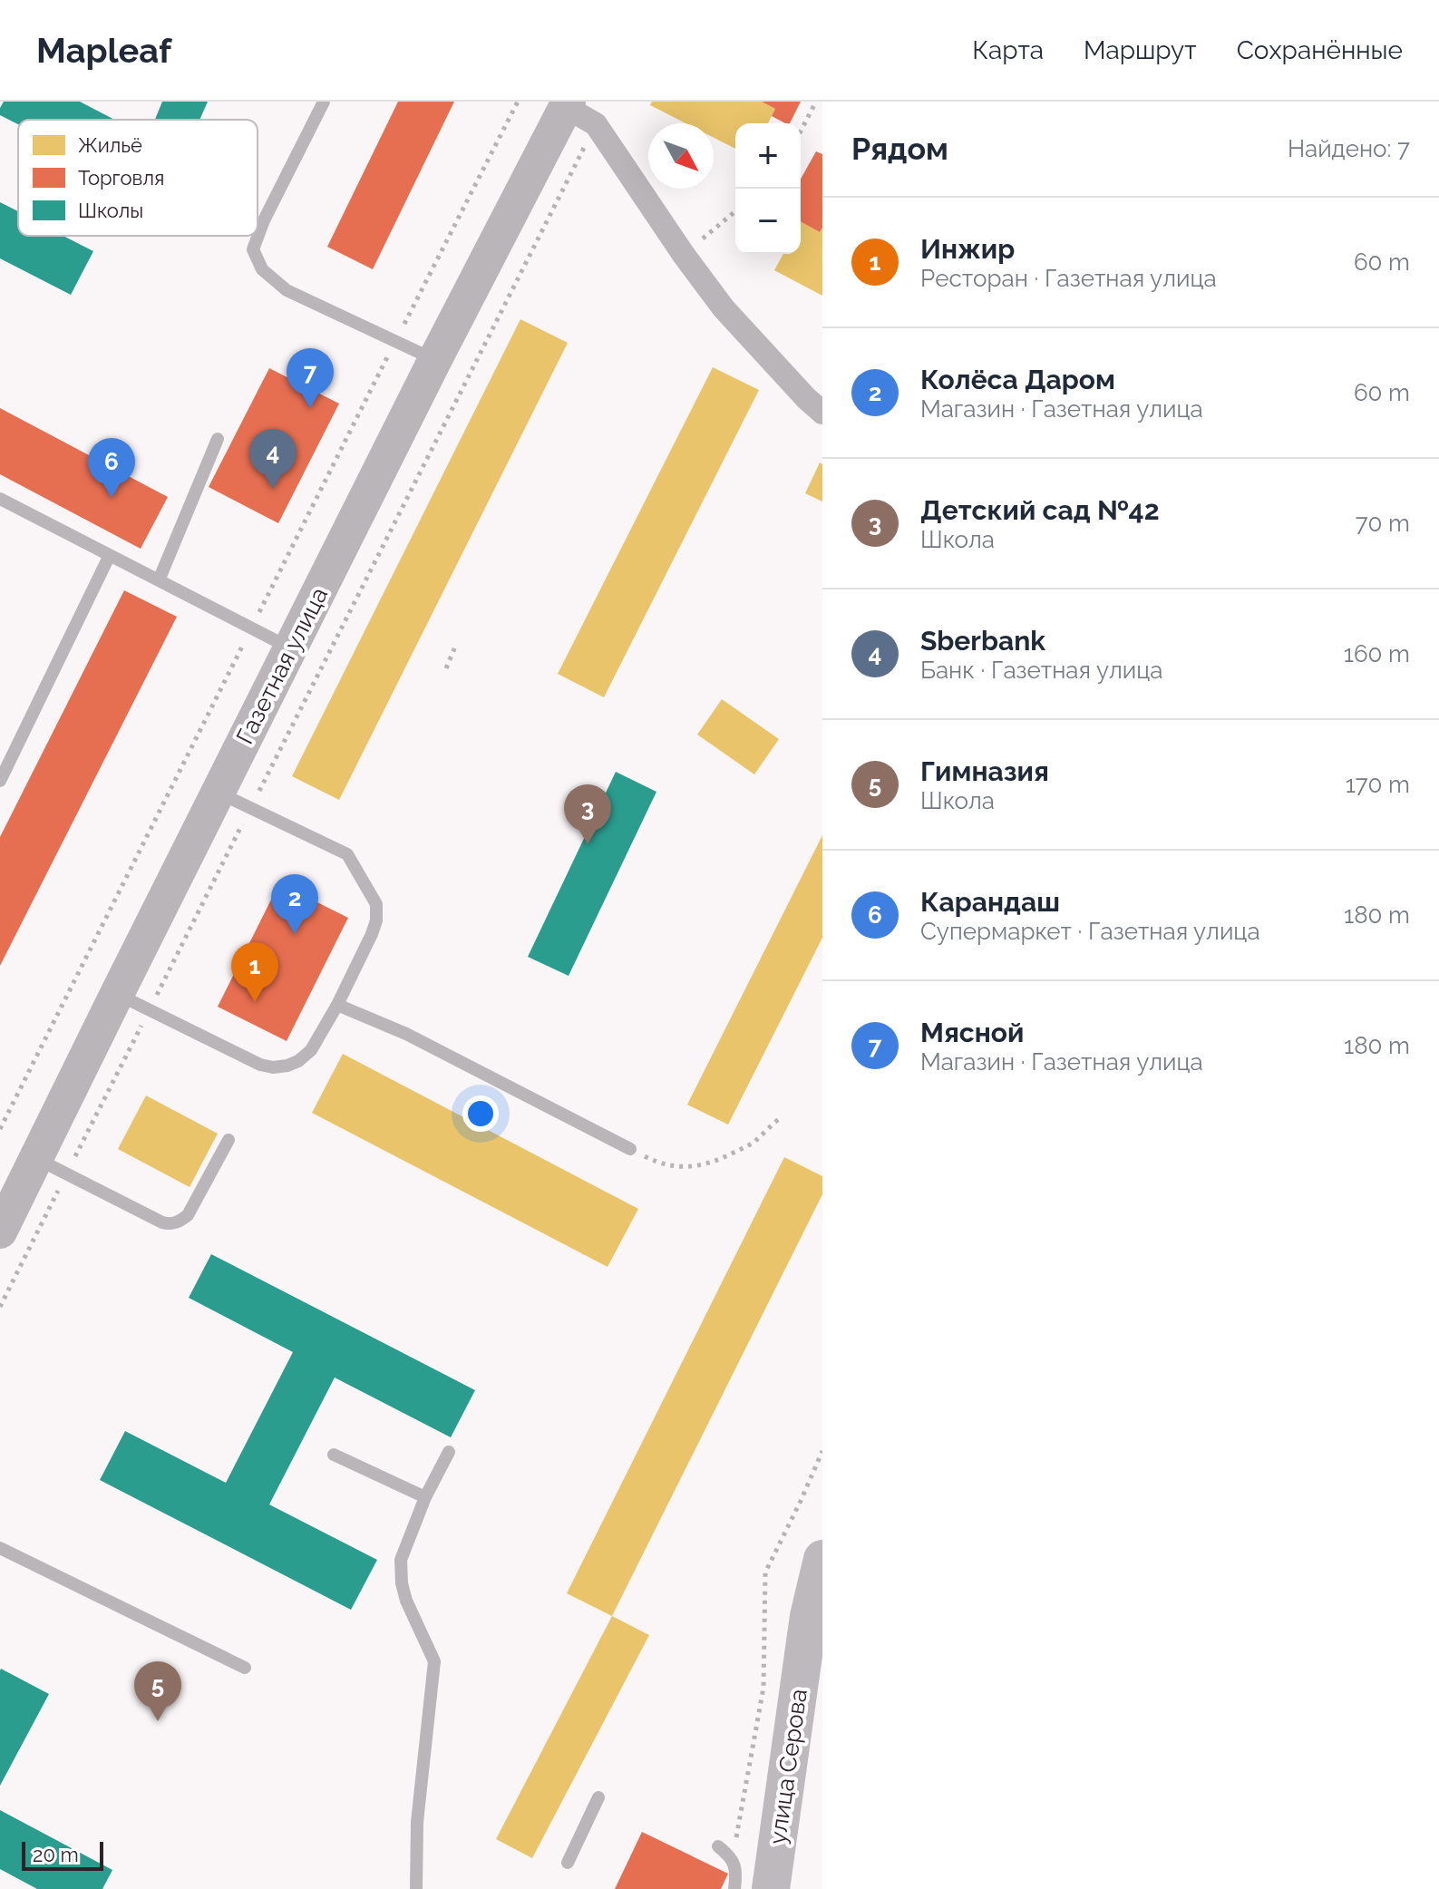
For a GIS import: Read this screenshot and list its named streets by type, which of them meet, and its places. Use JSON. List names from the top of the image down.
{
  "streets": {
    "main road": ["Газетная улица", "улица Серова"]
  },
  "legend": ["Жильё", "Торговля", "Школы"],
  "scale_bar": "20 m",
  "north": "bottom right",
  "page": {
    "header": "Mapleaf",
    "nav": ["Карта", "Маршрут", "Сохранённые"],
    "heading": ["Рядом", "Найдено: 7"],
    "map_buttons": ["+", "−"],
    "list": [
      {
        "mark": "1",
        "name": "Инжир",
        "note": "Ресторан · Газетная улица",
        "value": "60 m"
      },
      {
        "mark": "2",
        "name": "Колёса Даром",
        "note": "Магазин · Газетная улица",
        "value": "60 m"
      },
      {
        "mark": "3",
        "name": "Детский сад №42",
        "note": "Школа",
        "value": "70 m"
      },
      {
        "mark": "4",
        "name": "Sberbank",
        "note": "Банк · Газетная улица",
        "value": "160 m"
      },
      {
        "mark": "5",
        "name": "Гимназия",
        "note": "Школа",
        "value": "170 m"
      },
      {
        "mark": "6",
        "name": "Карандаш",
        "note": "Супермаркет · Газетная улица",
        "value": "180 m"
      },
      {
        "mark": "7",
        "name": "Мясной",
        "note": "Магазин · Газетная улица",
        "value": "180 m"
      }
    ],
    "pins": [
      "7",
      "4",
      "6",
      "3",
      "2",
      "1",
      "5"
    ],
    "scale": "20 m"
  }
}
